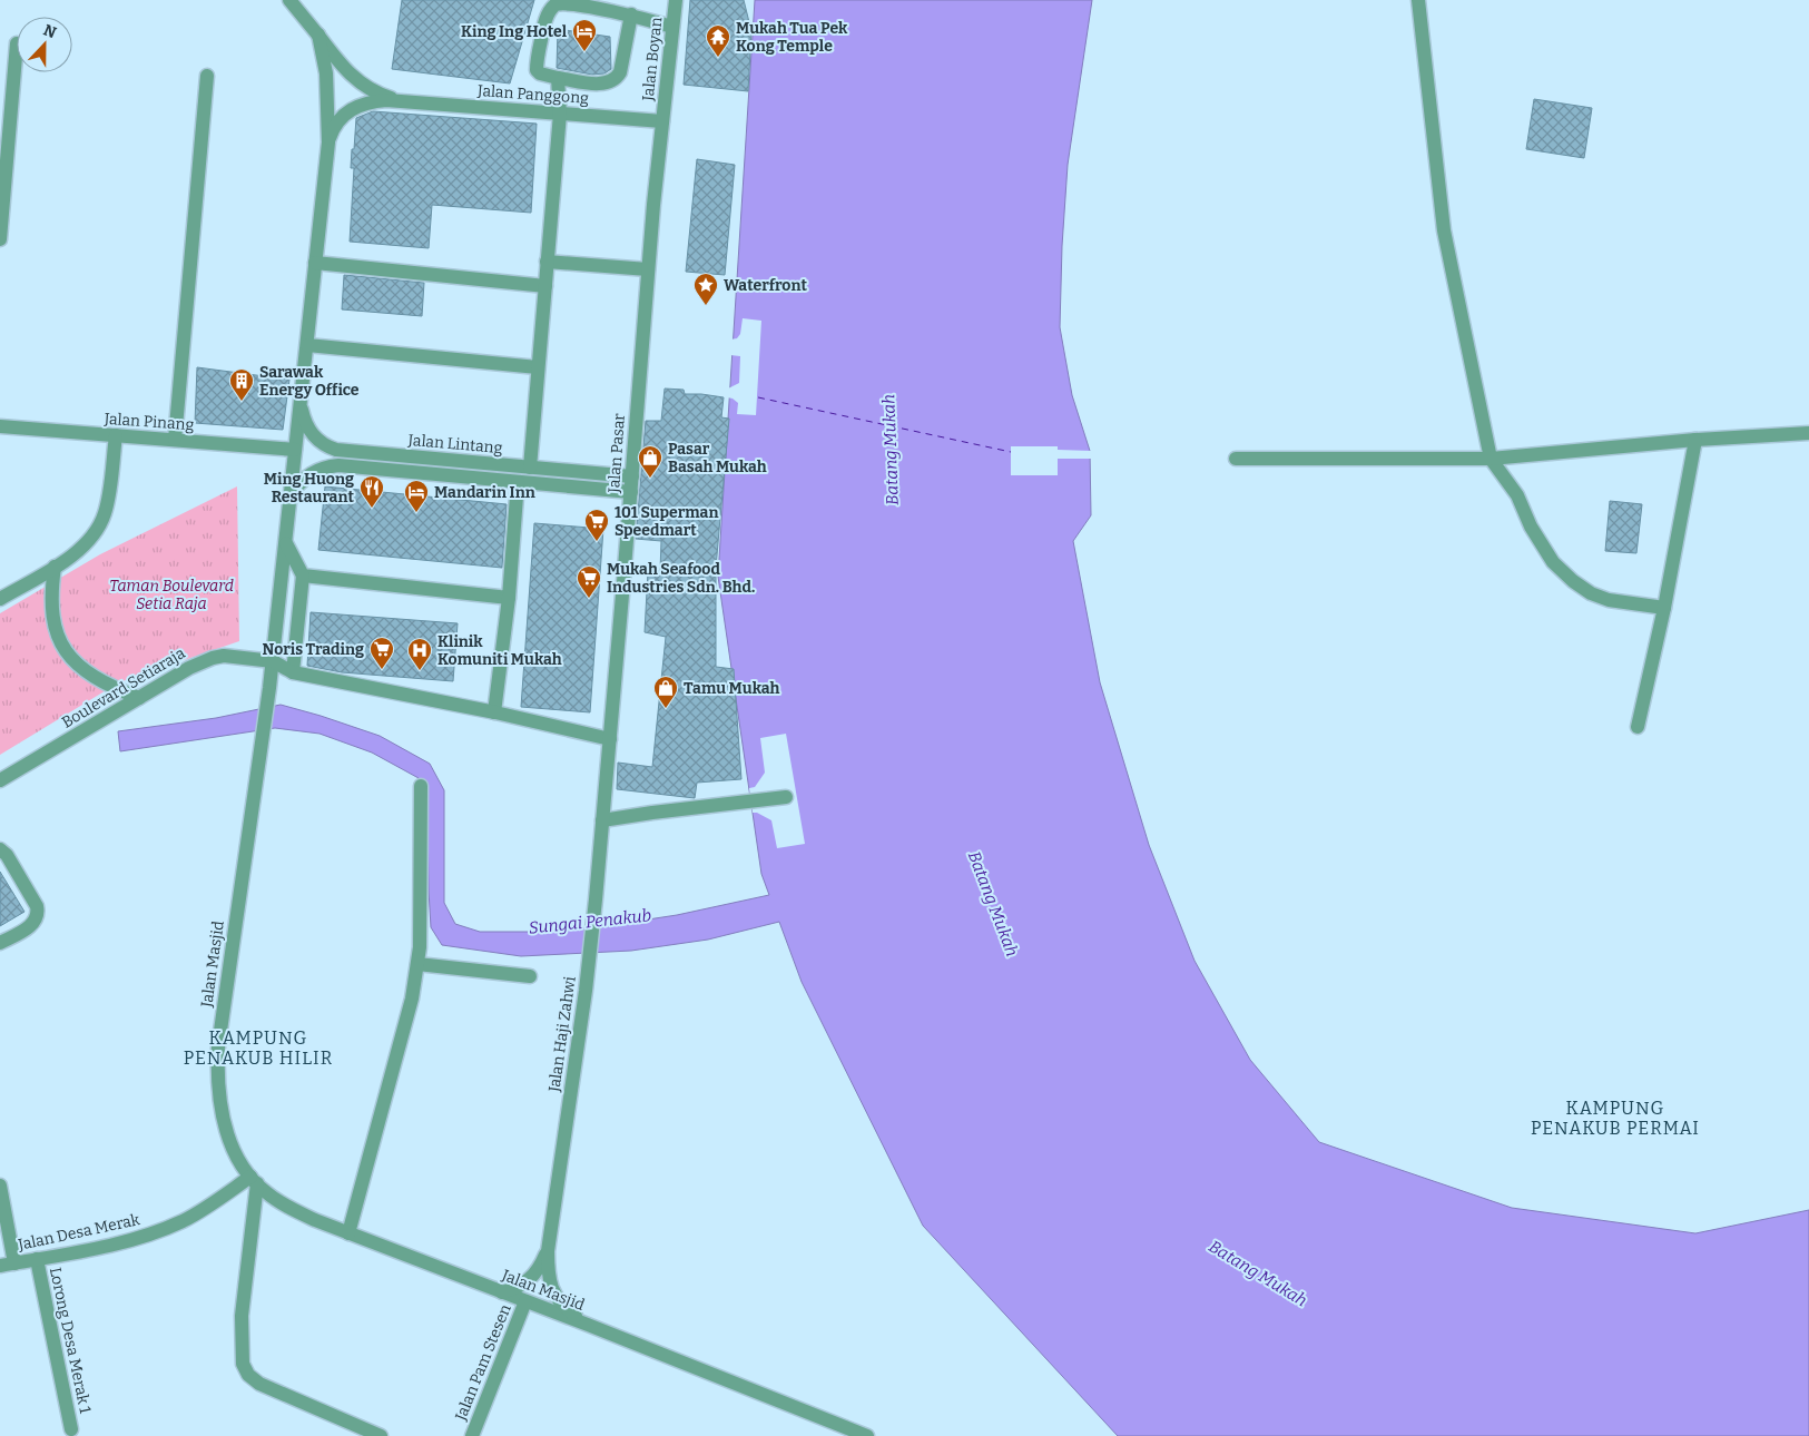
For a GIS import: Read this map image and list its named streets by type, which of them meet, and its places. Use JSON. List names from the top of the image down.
{
  "streets": {
    "street": [
      "Jalan Boyan",
      "Jalan Panggong",
      "Jalan Pinang",
      "Jalan Lintang",
      "Jalan Pasar",
      "Boulevard Setiaraja",
      "Jalan Masjid",
      "Jalan Haji Zahwi",
      "Jalan Desa Merak",
      "Lorong Desa Merak 1",
      "Jalan Pam Stesen"
    ]
  },
  "crossings": [
    ["Jalan Boyan", "Jalan Panggong"],
    ["Jalan Boyan", "Jalan Pasar"],
    ["Jalan Panggong", "Jalan Pasar"],
    ["Jalan Panggong", "Jalan Masjid"],
    ["Jalan Pinang", "Jalan Masjid"],
    ["Jalan Lintang", "Jalan Pasar"],
    ["Jalan Lintang", "Jalan Masjid"],
    ["Jalan Pasar", "Jalan Haji Zahwi"],
    ["Boulevard Setiaraja", "Jalan Masjid"],
    ["Jalan Masjid", "Jalan Haji Zahwi"],
    ["Jalan Masjid", "Jalan Desa Merak"],
    ["Jalan Masjid", "Jalan Pam Stesen"],
    ["Jalan Desa Merak", "Lorong Desa Merak 1"]
  ],
  "districts": ["KAMPUNG PENAKUB HILIR", "KAMPUNG PENAKUB PERMAI"],
  "water": ["Batang Mukah", "Sungai Penakub"],
  "parks": ["Taman Boulevard Setia Raja"],
  "places": {
    "hotel": ["King Ing Hotel", "Mandarin Inn"],
    "temple": ["Mukah Tua Pek Kong Temple"],
    "place": ["Waterfront"],
    "building": ["Sarawak Energy Office"],
    "shop": ["Pasar Basah Mukah", "Tamu Mukah"],
    "restaurant": ["Ming Huong Restaurant"],
    "supermarket": ["101 Superman Speedmart", "Mukah Seafood Industries Sdn. Bhd.", "Noris Trading"],
    "hospital": ["Klinik Komuniti Mukah"]
  },
  "north": "top"
}
